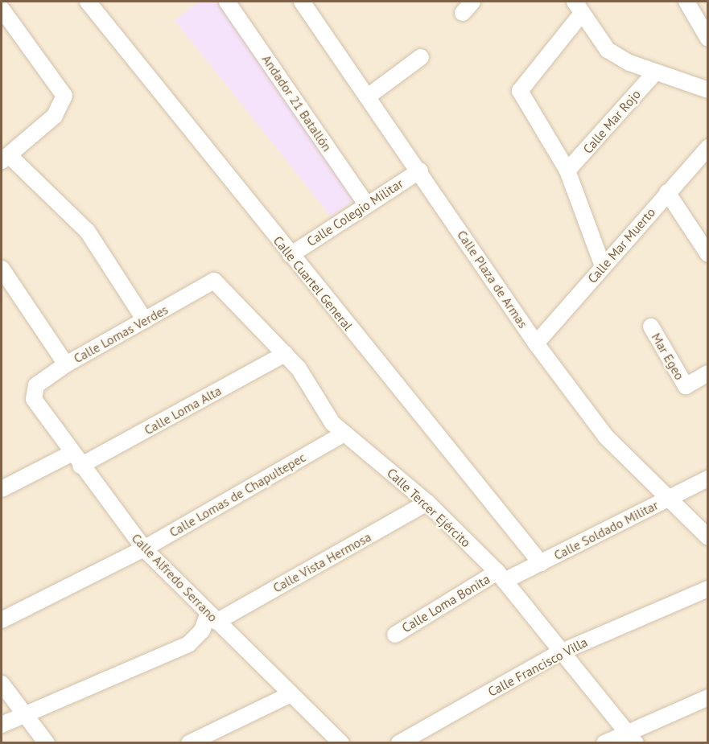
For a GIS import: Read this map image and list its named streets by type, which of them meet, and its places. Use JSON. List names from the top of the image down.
{
  "streets": {
    "street": [
      "Andador 21 Batallón",
      "Calle Mar Rojo",
      "Calle Colegio Militar",
      "Calle Mar Muerto",
      "Calle Plaza de Armas",
      "Calle Cuartel General",
      "Calle Lomas Verdes",
      "Mar Egeo",
      "Calle Loma Alta",
      "Calle Lomas de Chapultepec",
      "Calle Tercer Ejército",
      "Calle Soldado Militar",
      "Calle Vista Hermosa",
      "Calle Alfredo Serrano",
      "Calle Loma Bonita",
      "Calle Francisco Villa"
    ]
  },
  "crossings": [
    ["Andador 21 Batallón", "Calle Colegio Militar"],
    ["Calle Colegio Militar", "Calle Plaza de Armas"],
    ["Calle Colegio Militar", "Calle Cuartel General"],
    ["Calle Mar Muerto", "Calle Plaza de Armas"],
    ["Calle Plaza de Armas", "Calle Soldado Militar"],
    ["Calle Cuartel General", "Calle Soldado Militar"],
    ["Calle Lomas Verdes", "Calle Tercer Ejército"],
    ["Calle Lomas Verdes", "Calle Alfredo Serrano"],
    ["Calle Loma Alta", "Calle Tercer Ejército"],
    ["Calle Loma Alta", "Calle Alfredo Serrano"],
    ["Calle Lomas de Chapultepec", "Calle Tercer Ejército"],
    ["Calle Lomas de Chapultepec", "Calle Alfredo Serrano"],
    ["Calle Tercer Ejército", "Calle Soldado Militar"],
    ["Calle Tercer Ejército", "Calle Vista Hermosa"],
    ["Calle Tercer Ejército", "Calle Loma Bonita"],
    ["Calle Tercer Ejército", "Calle Francisco Villa"],
    ["Calle Soldado Militar", "Calle Loma Bonita"],
    ["Calle Vista Hermosa", "Calle Alfredo Serrano"]
  ]
}
